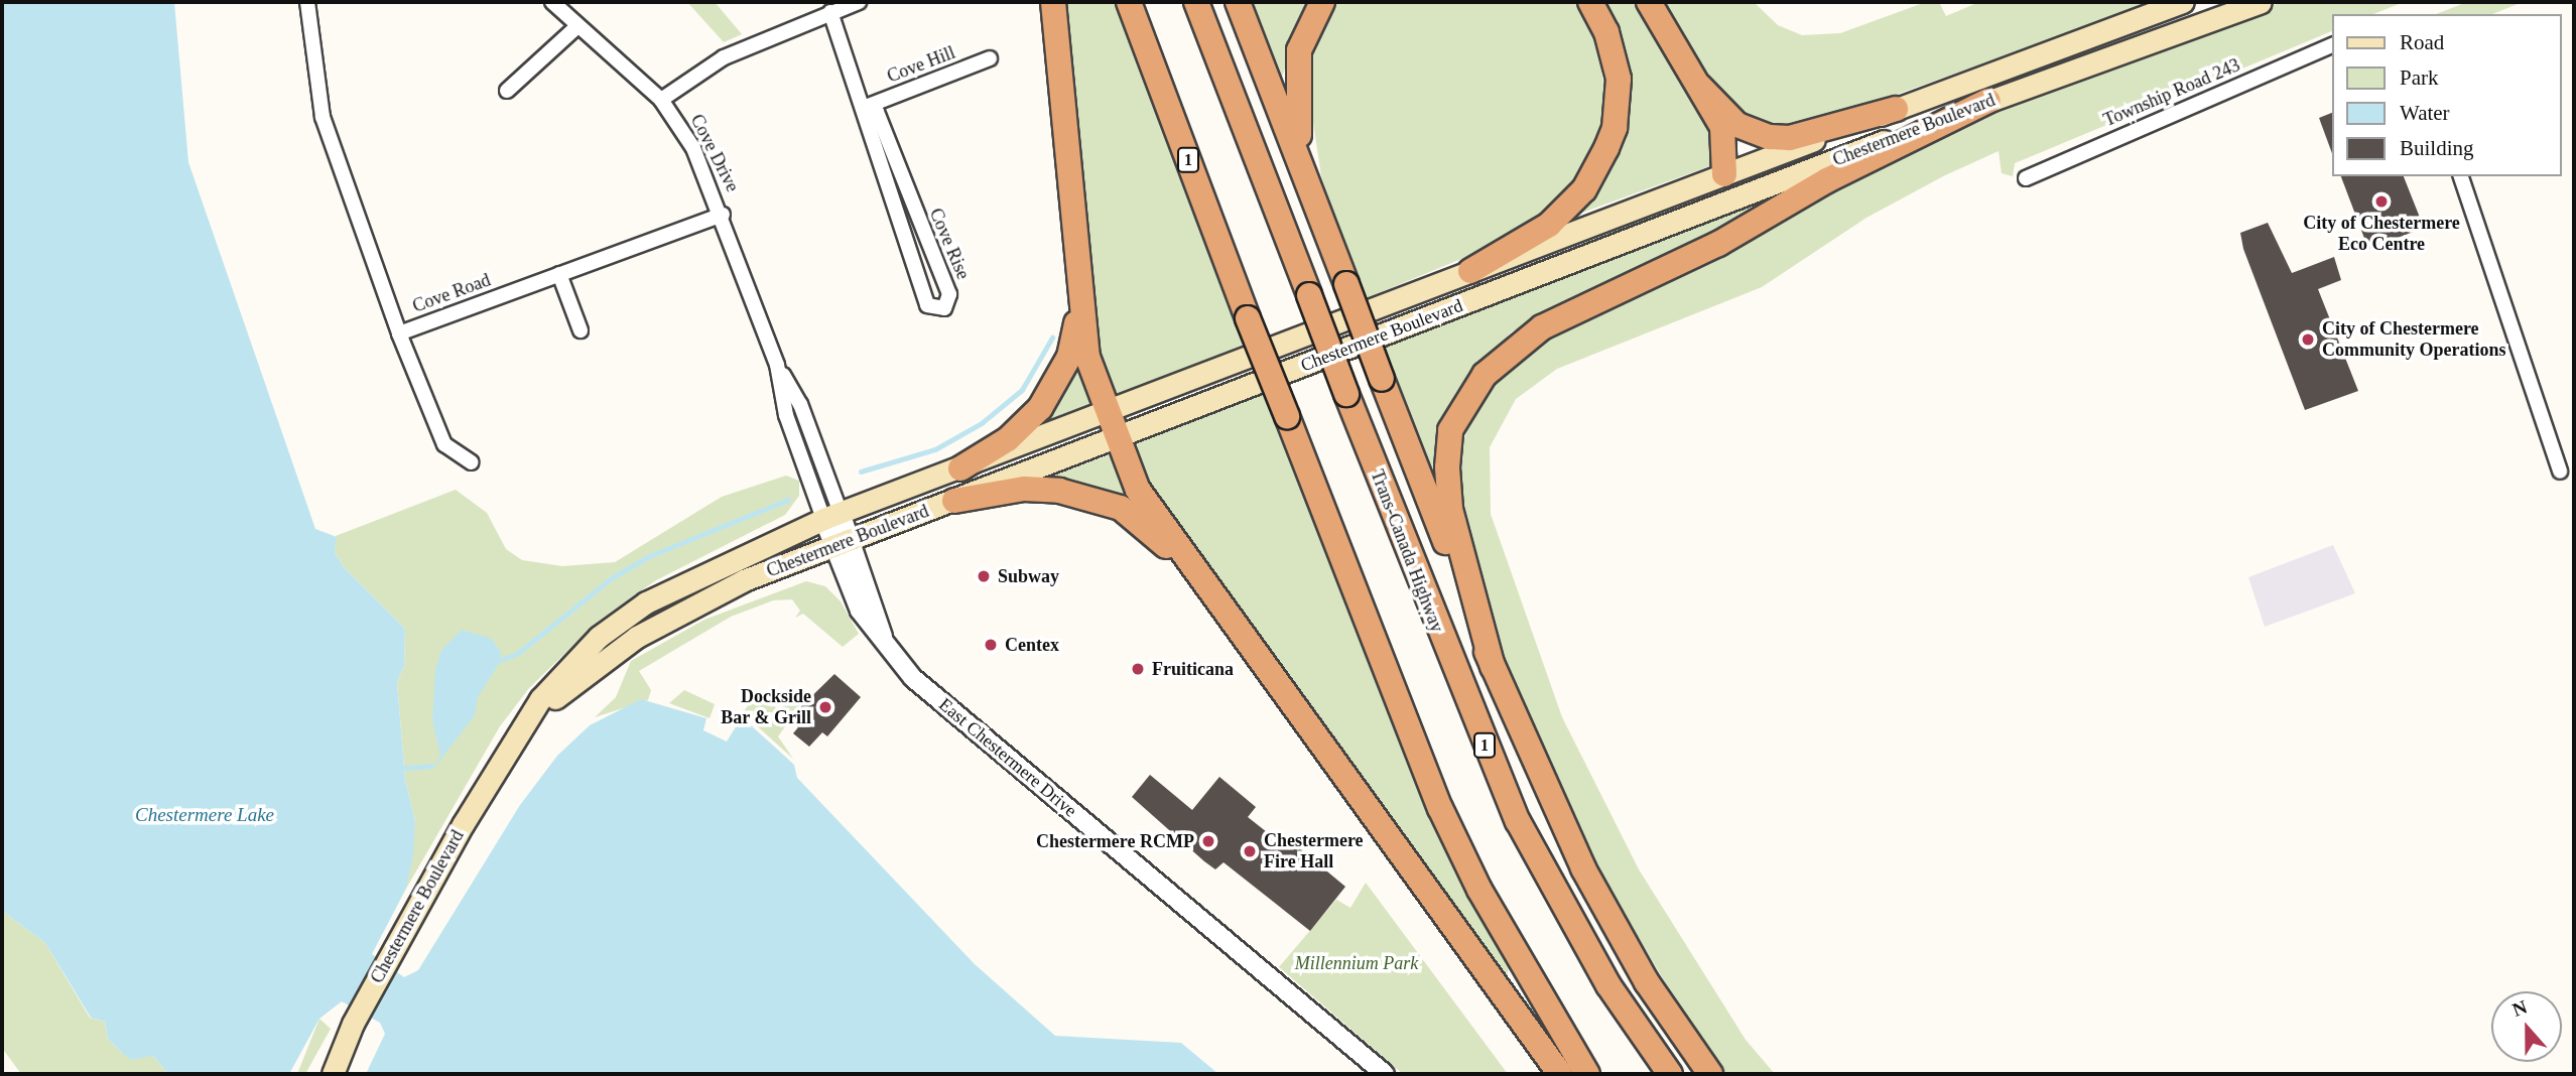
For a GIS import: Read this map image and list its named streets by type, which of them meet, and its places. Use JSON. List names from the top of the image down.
{
  "streets": {
    "highway": ["1", "Trans-Canada Highway"],
    "main road": ["Chestermere Boulevard"],
    "street": [
      "Cove Hill",
      "Township Road 243",
      "Cove Drive",
      "Cove Rise",
      "Cove Road",
      "East Chestermere Drive"
    ]
  },
  "crossings": [
    ["Cove Hill", "Cove Rise"],
    ["Chestermere Boulevard", "Cove Drive"],
    ["Chestermere Boulevard", "East Chestermere Drive"],
    ["Cove Drive", "Cove Road"],
    ["Cove Drive", "East Chestermere Drive"]
  ],
  "water": ["Chestermere Lake"],
  "parks": ["Millennium Park"],
  "places": [
    "City of Chestermere Eco Centre",
    "City of Chestermere Community Operations",
    "Subway",
    "Centex",
    "Fruiticana",
    "Dockside Bar & Grill",
    "Chestermere RCMP",
    "Chestermere Fire Hall"
  ],
  "legend": [
    "Road",
    "Park",
    "Water",
    "Building"
  ],
  "north": "top"
}
